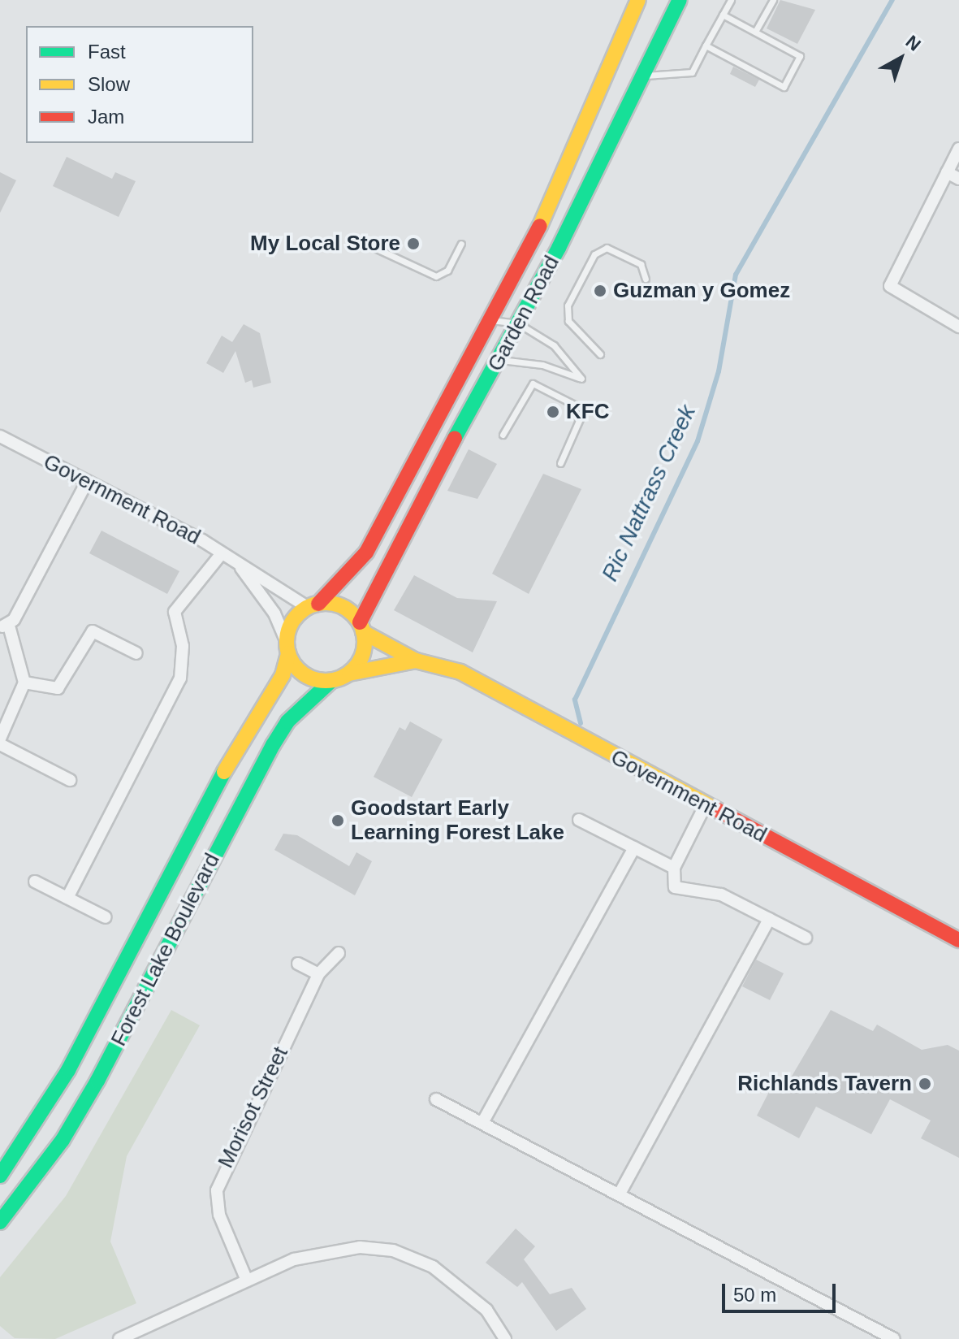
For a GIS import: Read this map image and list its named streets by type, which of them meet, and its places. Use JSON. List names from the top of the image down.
{
  "streets": {
    "main road": ["Garden Road", "Government Road", "Forest Lake Boulevard"],
    "street": ["Morisot Street"]
  },
  "crossings": [
    ["Garden Road", "Government Road"],
    ["Garden Road", "Forest Lake Boulevard"],
    ["Government Road", "Forest Lake Boulevard"]
  ],
  "water": ["Ric Nattrass Creek"],
  "places": [
    "My Local Store",
    "Guzman y Gomez",
    "KFC",
    "Goodstart Early Learning Forest Lake",
    "Richlands Tavern"
  ],
  "legend": ["Fast", "Slow", "Jam"],
  "scale_bar": "50 m",
  "north": "top right"
}
